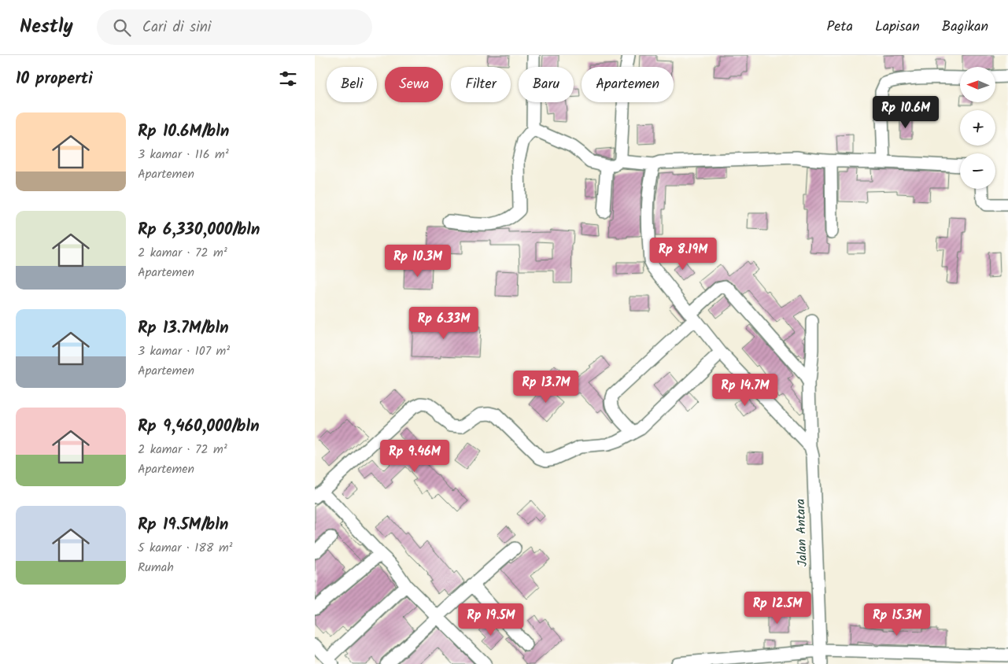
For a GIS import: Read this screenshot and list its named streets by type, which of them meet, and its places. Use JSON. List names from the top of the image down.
{
  "streets": {
    "street": ["Jalan Antara"]
  },
  "north": "left",
  "page": {
    "header": "Nestly",
    "search": "Cari di sini",
    "nav": ["Peta", "Lapisan", "Bagikan"],
    "heading": "10 properti",
    "map_buttons": ["+", "−"],
    "chip": [
      "Beli",
      "Sewa",
      "Filter",
      "Baru",
      "Apartemen"
    ],
    "price": [
      "Rp 10.6M",
      "Rp 8.19M",
      "Rp 10.3M",
      "Rp 6.33M",
      "Rp 13.7M",
      "Rp 14.7M",
      "Rp 9.46M",
      "Rp 12.5M",
      "Rp 19.5M",
      "Rp 15.3M"
    ],
    "list": [
      {
        "name": "Rp 10.6M/bln",
        "note": "3 kamar · 116 m² · Apartemen"
      },
      {
        "name": "Rp 6,330,000/bln",
        "note": "2 kamar · 72 m² · Apartemen"
      },
      {
        "name": "Rp 13.7M/bln",
        "note": "3 kamar · 107 m² · Apartemen"
      },
      {
        "name": "Rp 9,460,000/bln",
        "note": "2 kamar · 72 m² · Apartemen"
      },
      {
        "name": "Rp 19.5M/bln",
        "note": "5 kamar · 188 m² · Rumah"
      }
    ]
  }
}
